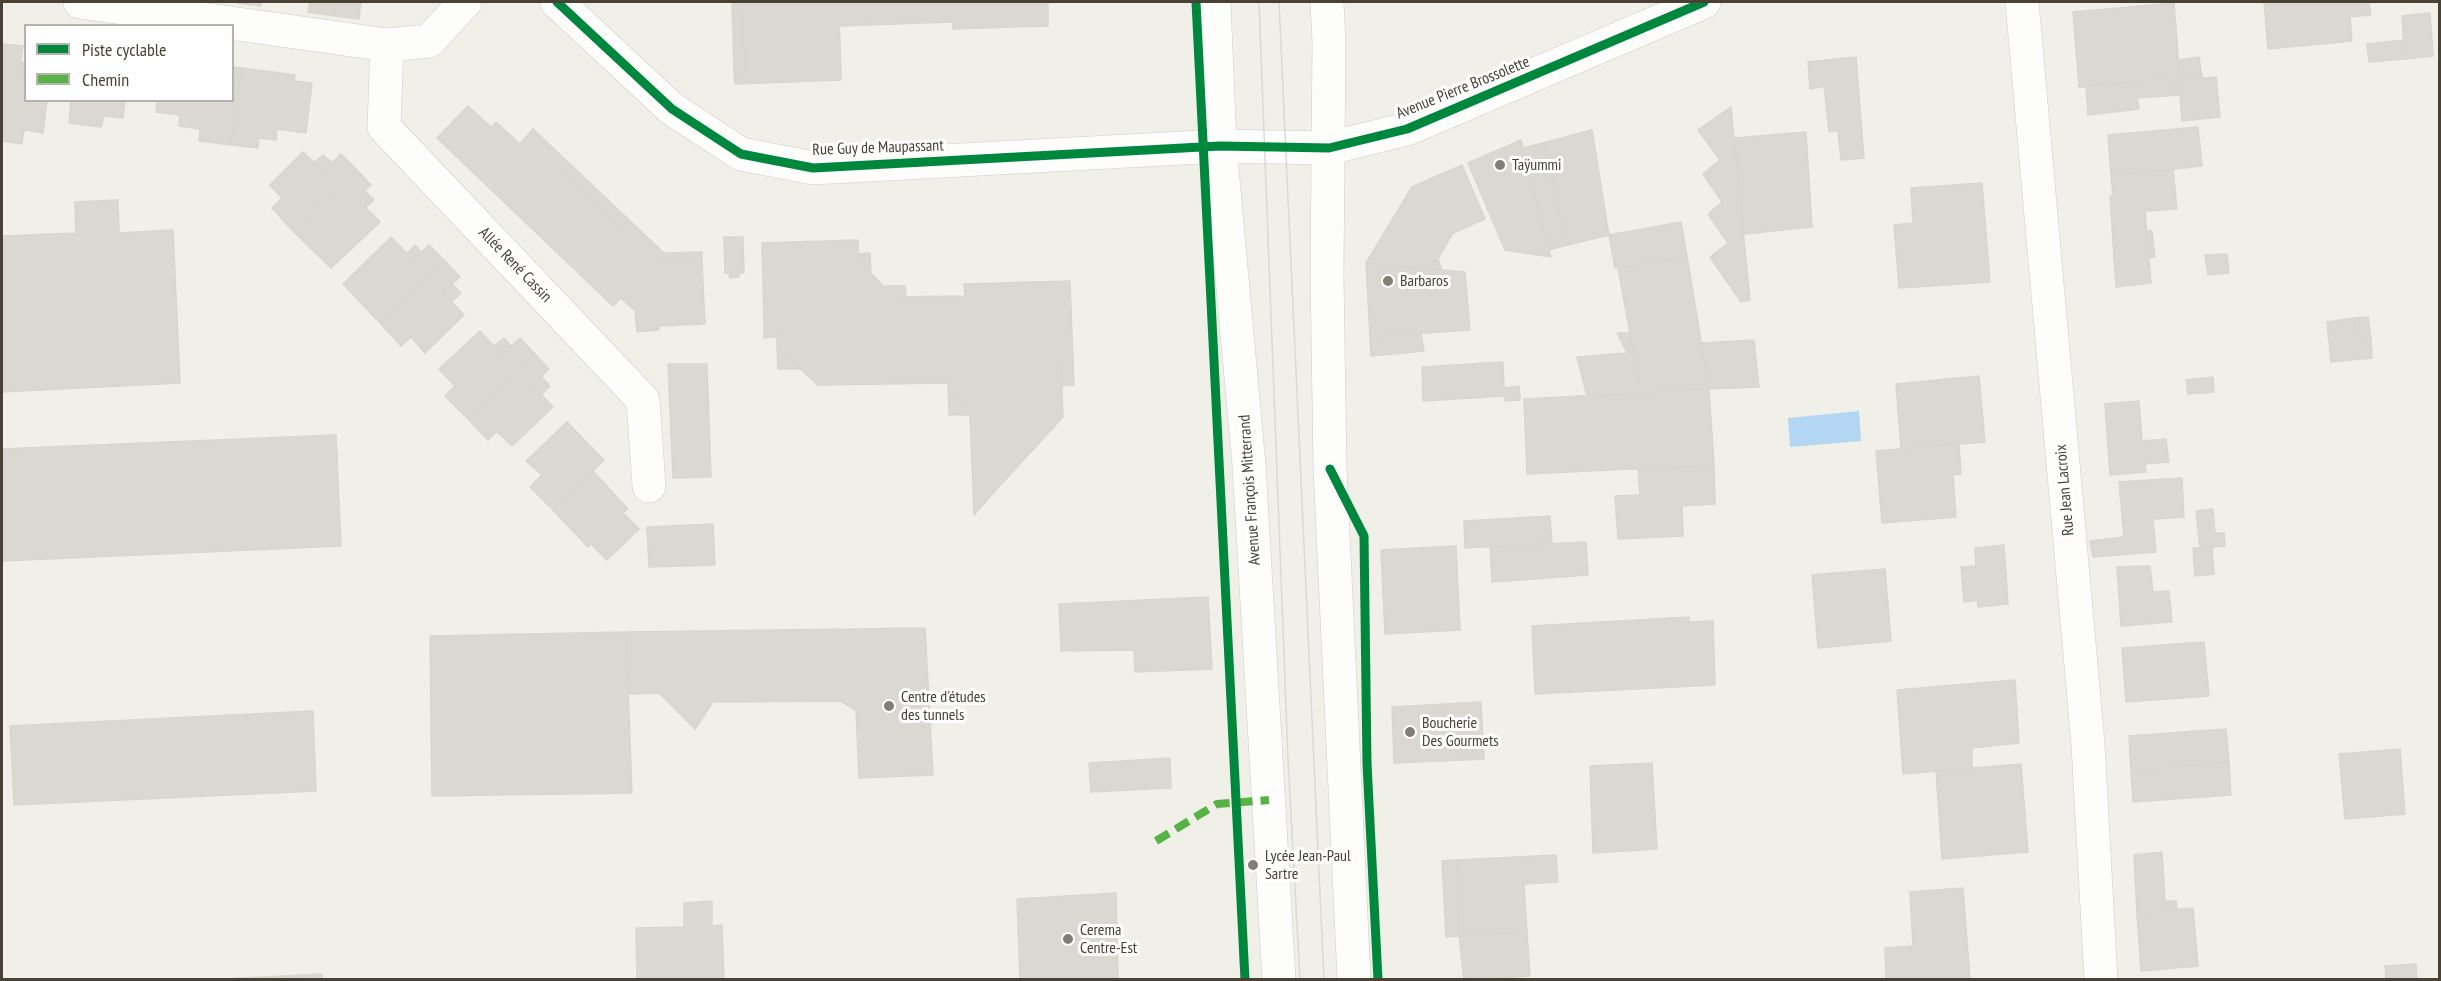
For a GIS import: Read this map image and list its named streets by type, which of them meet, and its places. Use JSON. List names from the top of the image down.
{
  "streets": {
    "street": [
      "Avenue Pierre Brossolette",
      "Rue Guy de Maupassant",
      "Allée René Cassin",
      "Avenue François Mitterrand",
      "Rue Jean Lacroix"
    ]
  },
  "crossings": [
    ["Avenue Pierre Brossolette", "Rue Guy de Maupassant"],
    ["Avenue Pierre Brossolette", "Avenue François Mitterrand"],
    ["Rue Guy de Maupassant", "Avenue François Mitterrand"]
  ],
  "places": [
    "Taÿummi",
    "Barbaros",
    "Centre d'études des tunnels",
    "Boucherie Des Gourmets",
    "Lycée Jean-Paul Sartre",
    "Cerema Centre-Est"
  ],
  "legend": ["Piste cyclable", "Chemin"]
}
